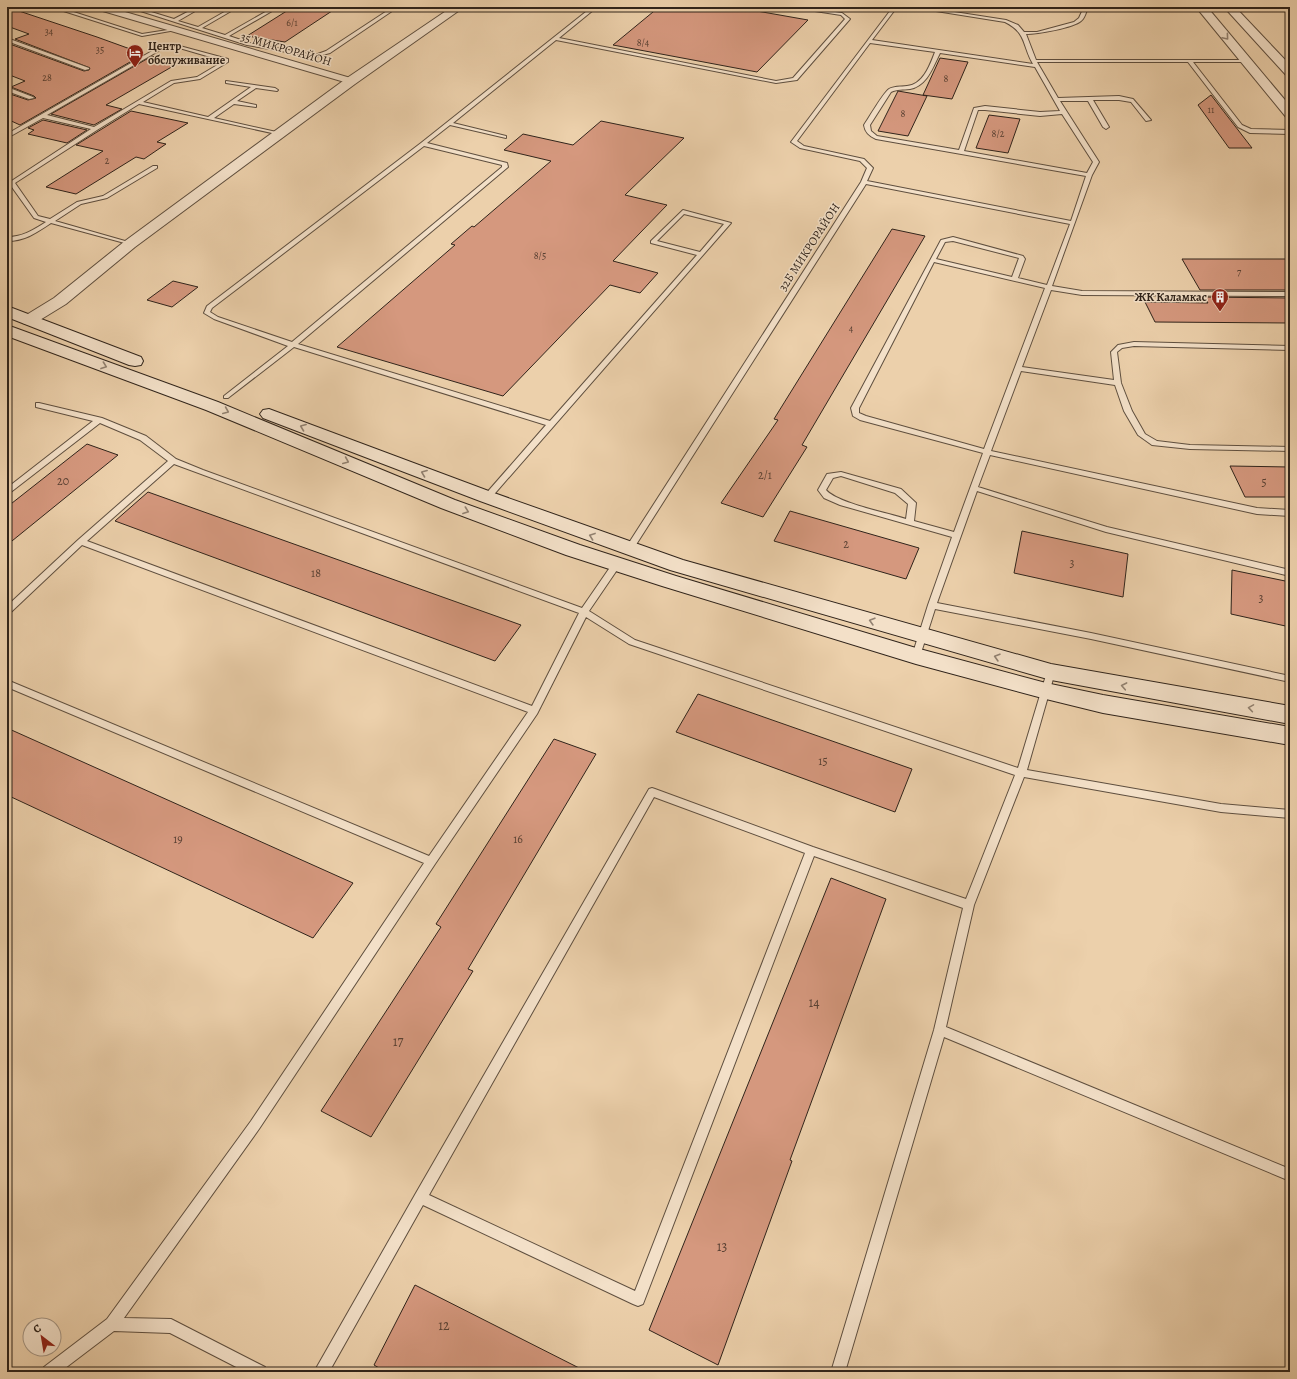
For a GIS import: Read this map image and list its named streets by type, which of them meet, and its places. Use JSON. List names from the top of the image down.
{
  "streets": {
    "street": ["35 МИКРОРАЙОН"],
    "lane": ["32Б МИКРОРАЙОН"]
  },
  "places": {
    "hotel": ["Центр обслуживание"],
    "building": ["ЖК Каламкас"]
  },
  "house_numbers": [
    "6/1",
    "34",
    "8/4",
    "35",
    "28",
    "8",
    "11",
    "8",
    "8/2",
    "2",
    "8/5",
    "7",
    "4",
    "2/1",
    "20",
    "5",
    "2",
    "3",
    "18",
    "3",
    "15",
    "19",
    "16",
    "14",
    "17",
    "13",
    "12"
  ],
  "north": "top left"
}
